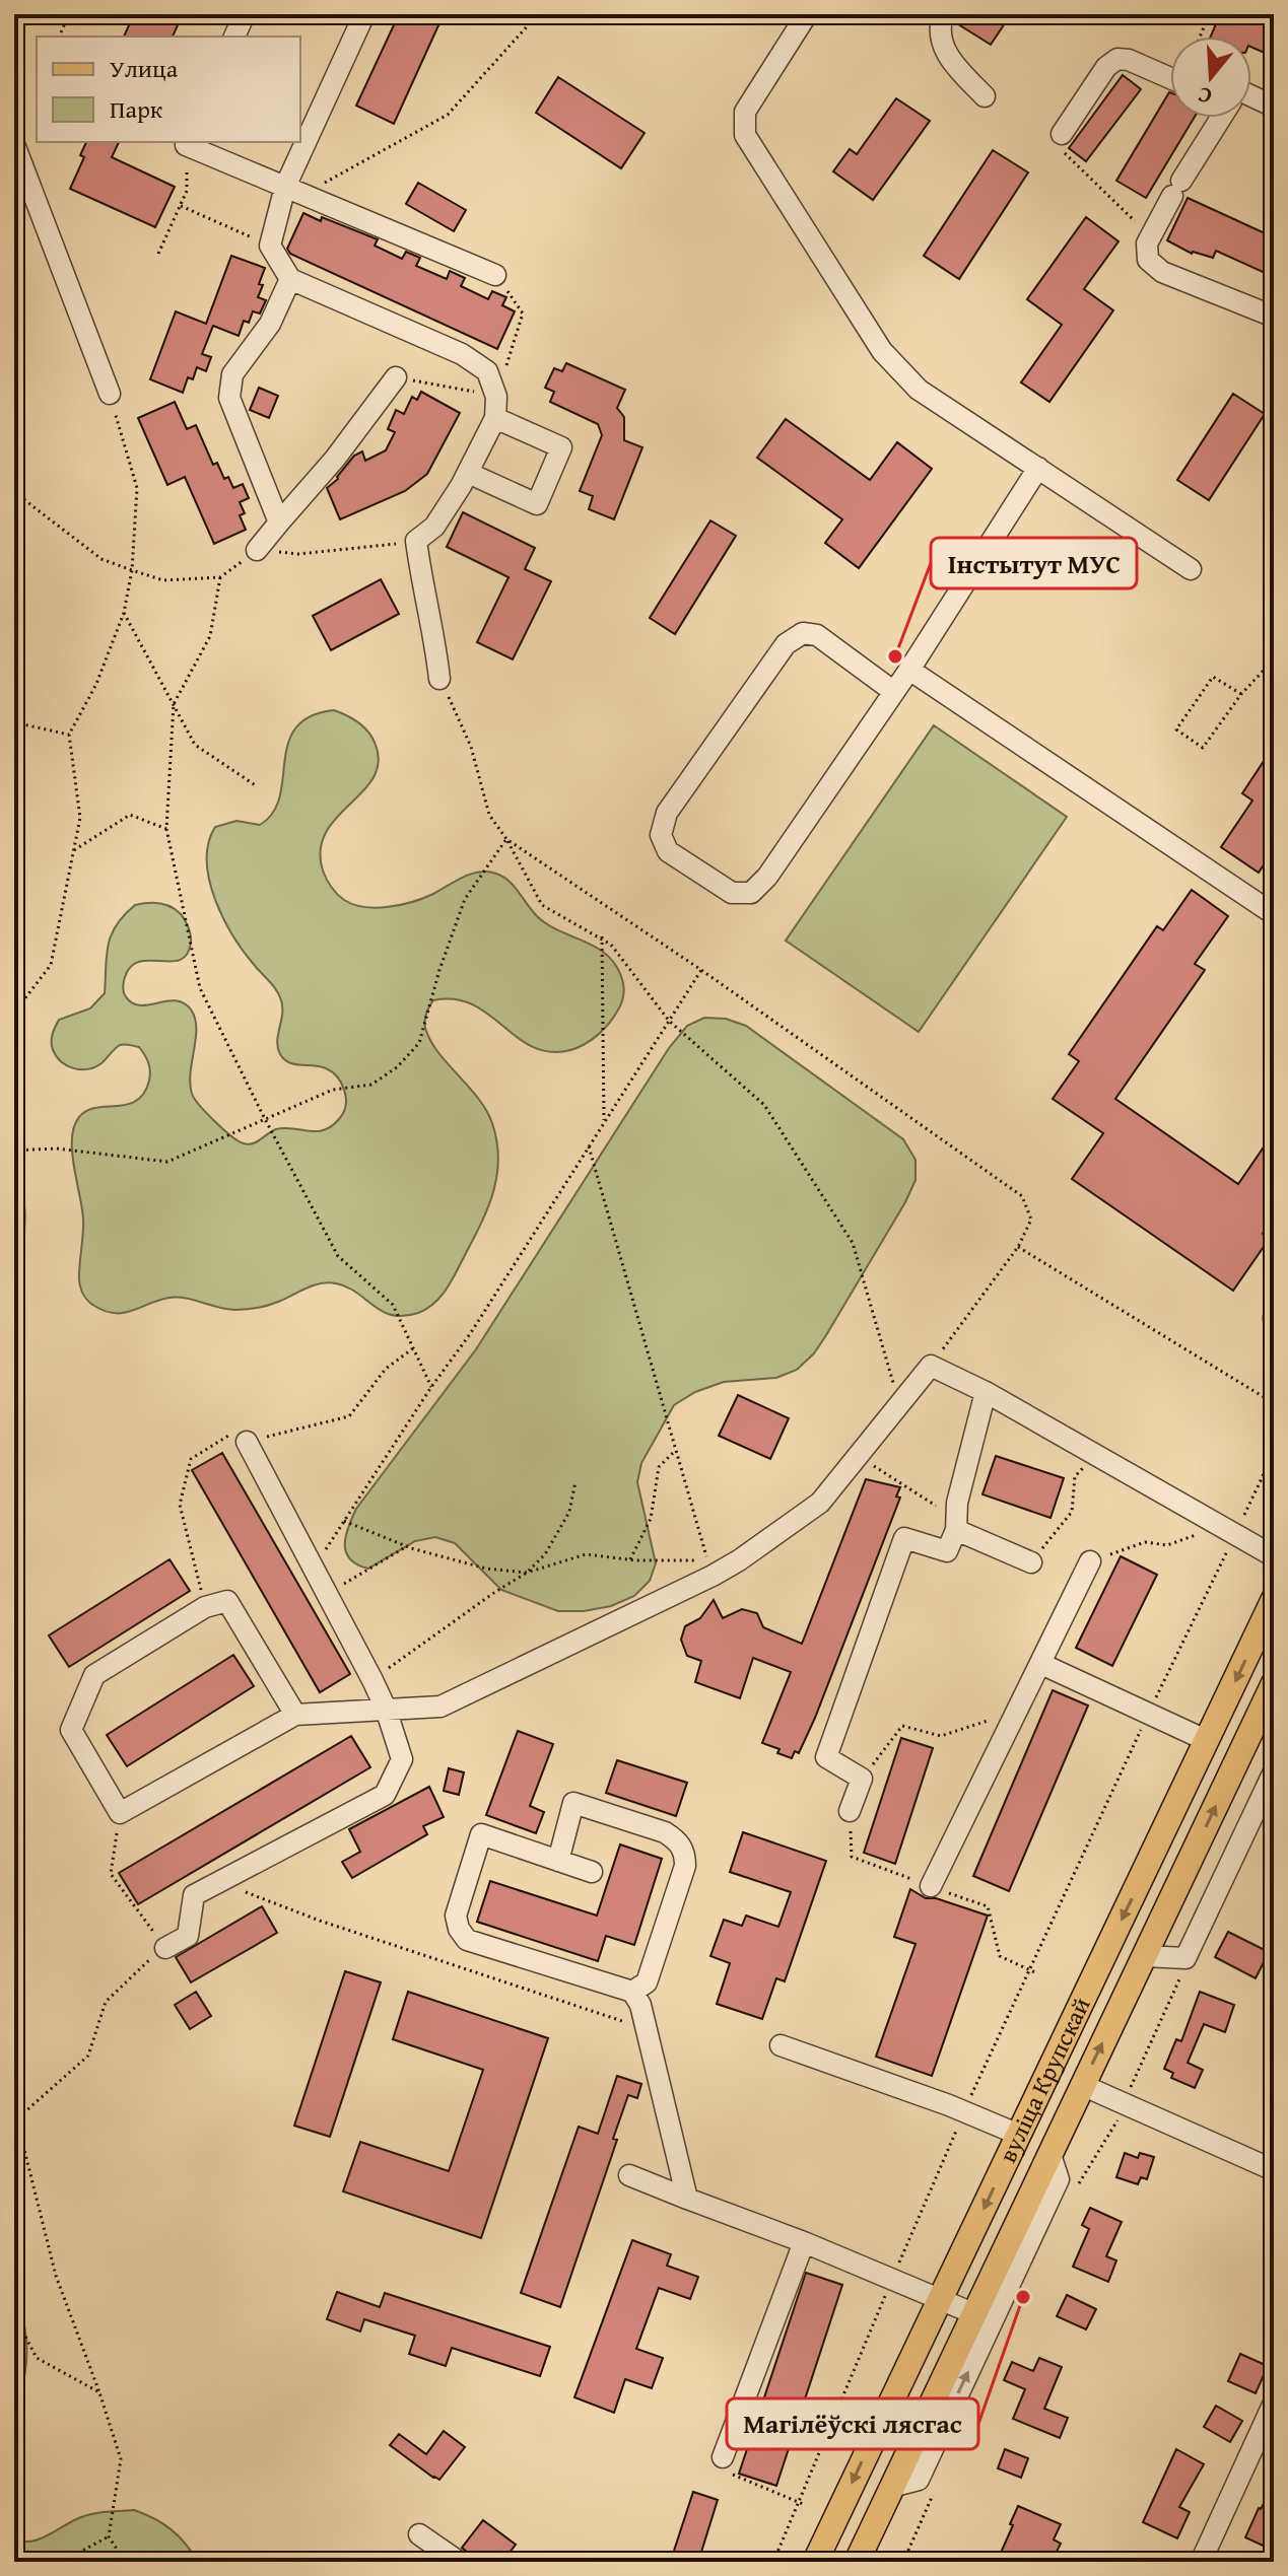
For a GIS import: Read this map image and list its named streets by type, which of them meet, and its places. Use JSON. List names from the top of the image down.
{
  "streets": {
    "main road": ["вуліца Крупскай"]
  },
  "places": ["Інстытут МУС", "Магілёўскі лясгас"],
  "legend": ["Улица", "Парк"],
  "north": "bottom"
}
